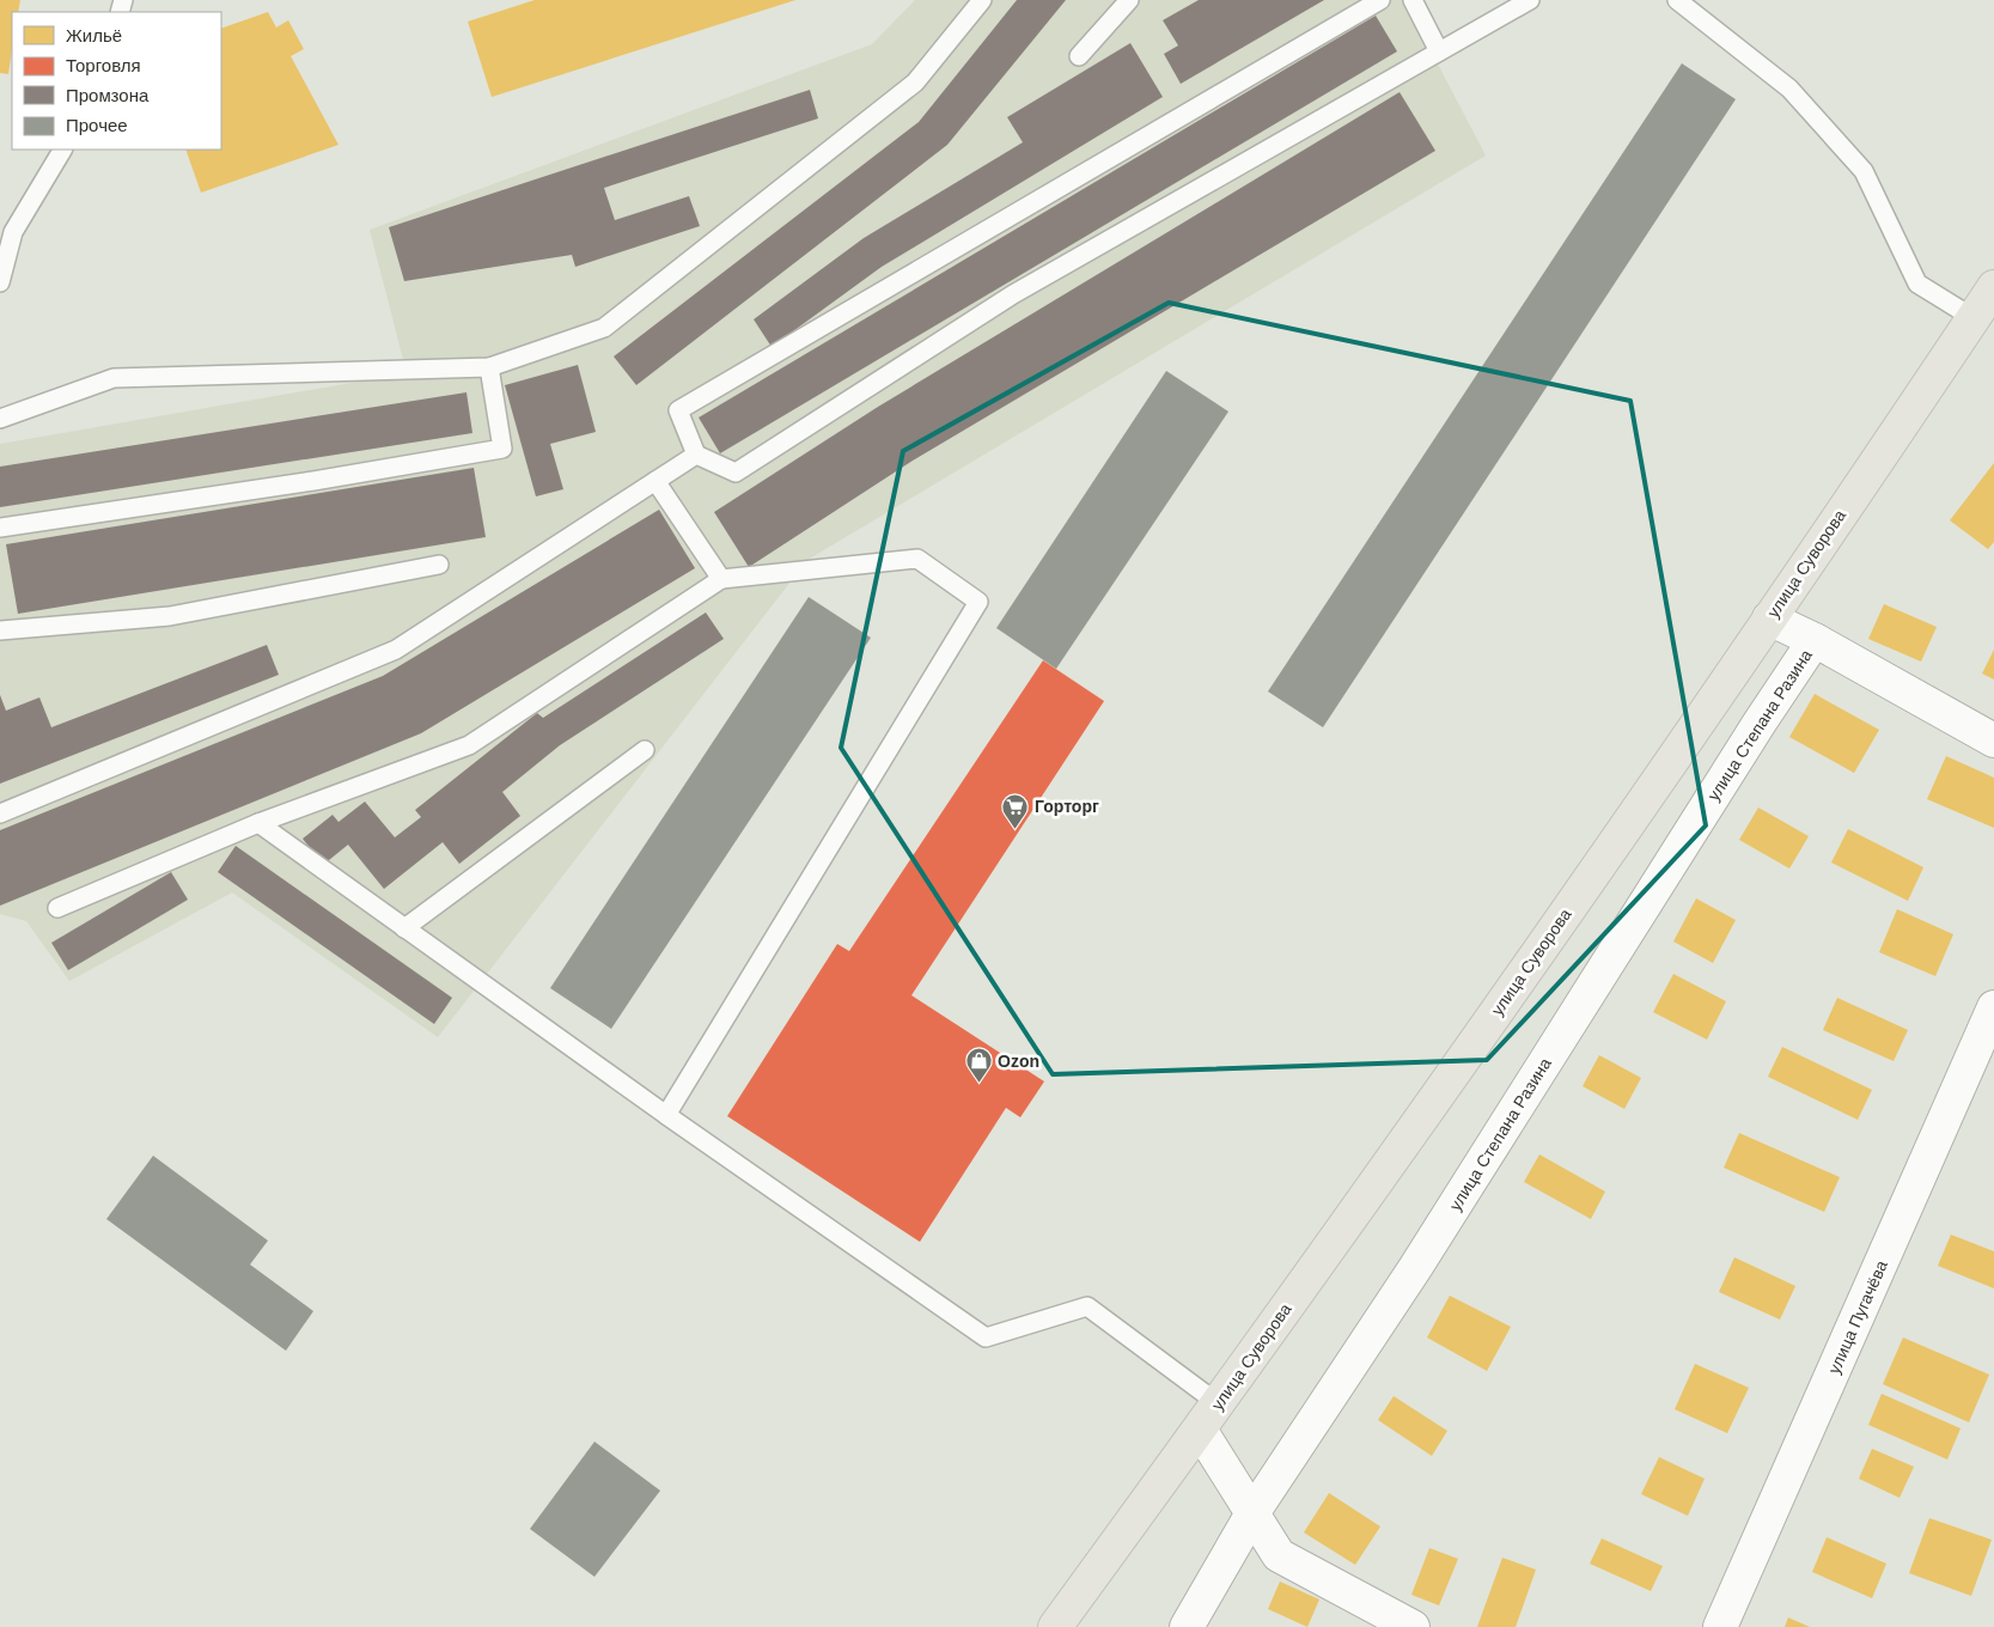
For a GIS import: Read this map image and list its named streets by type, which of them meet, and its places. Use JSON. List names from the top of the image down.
{
  "streets": {
    "main road": ["улица Суворова"],
    "street": ["улица Степана Разина", "улица Пугачёва"]
  },
  "places": {
    "supermarket": ["Горторг"],
    "shop": ["Ozon"]
  },
  "legend": [
    "Жильё",
    "Торговля",
    "Промзона",
    "Прочее"
  ]
}
